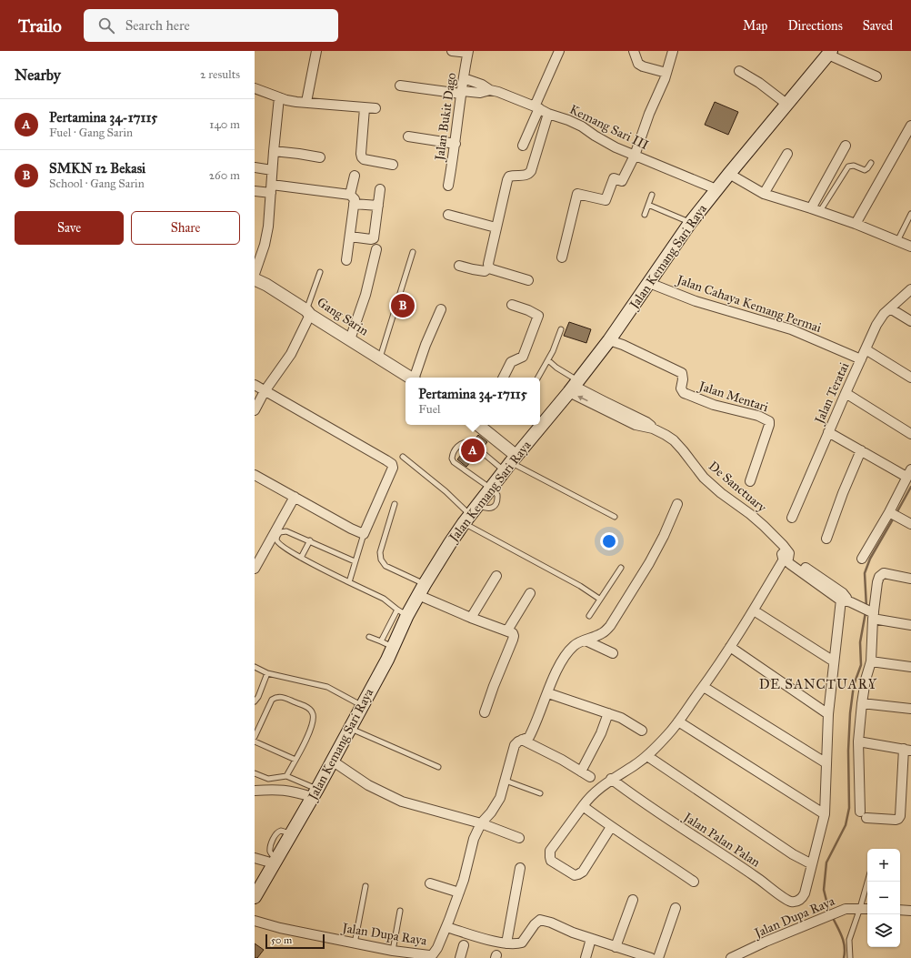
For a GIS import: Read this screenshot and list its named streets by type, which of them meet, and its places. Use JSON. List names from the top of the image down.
{
  "streets": {
    "main road": ["Jalan Kemang Sari Raya"],
    "street": [
      "Jalan Bukit Dago",
      "Kemang Sari III",
      "Jalan Cahaya Kemang Permai",
      "Gang Sarin",
      "Jalan Teratai",
      "Jalan Mentari",
      "De Sanctuary",
      "Jalan Palan Palan",
      "Jalan Dupa Raya"
    ]
  },
  "crossings": [
    ["Jalan Bukit Dago", "Kemang Sari III"],
    ["Kemang Sari III", "Jalan Kemang Sari Raya"],
    ["Jalan Kemang Sari Raya", "Jalan Cahaya Kemang Permai"],
    ["Jalan Kemang Sari Raya", "Jalan Mentari"],
    ["Jalan Kemang Sari Raya", "De Sanctuary"],
    ["Jalan Cahaya Kemang Permai", "Jalan Teratai"]
  ],
  "districts": ["DE SANCTUARY"],
  "scale_bar": "50 m",
  "page": {
    "header": "Trailo",
    "search": "Search here",
    "nav": ["Map", "Directions", "Saved"],
    "heading": ["Nearby", "2 results"],
    "list": [
      {
        "mark": "A",
        "name": "Pertamina 34-17115",
        "note": "Fuel · Gang Sarin",
        "value": "140 m"
      },
      {
        "mark": "B",
        "name": "SMKN 12 Bekasi",
        "note": "School · Gang Sarin",
        "value": "260 m"
      }
    ],
    "buttons": ["Save", "Share"],
    "pins": ["B", "A"],
    "popup": ["Pertamina 34-17115", "Fuel"],
    "map_buttons": ["+", "−"],
    "scale": "50 m"
  }
}
